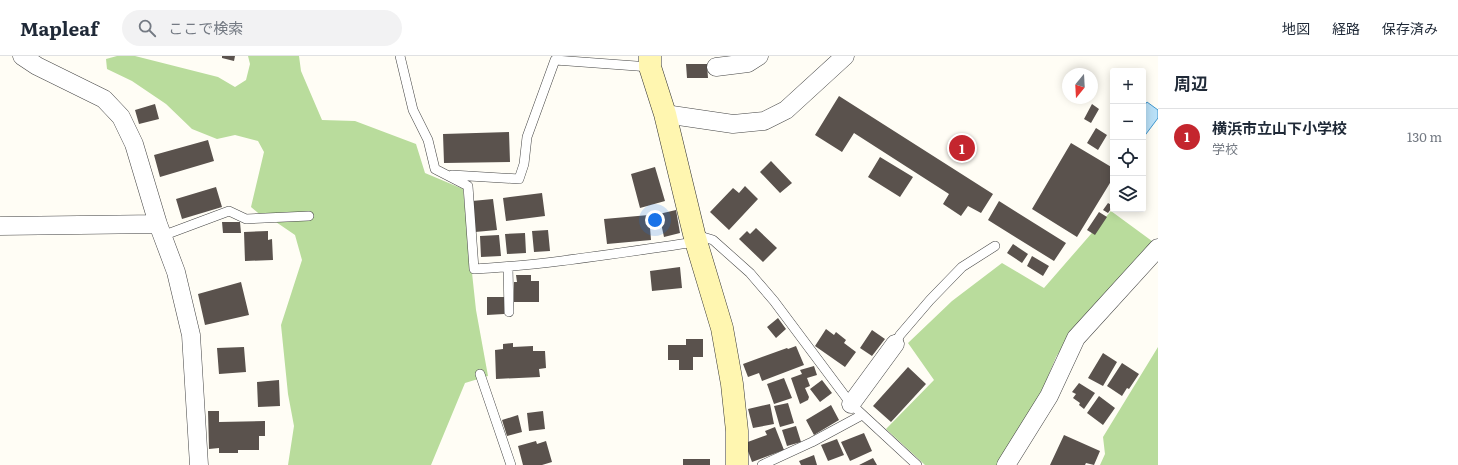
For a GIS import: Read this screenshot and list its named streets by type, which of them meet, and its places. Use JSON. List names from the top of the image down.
{
  "north": "bottom",
  "page": {
    "header": "Mapleaf",
    "search": "ここで検索",
    "nav": ["地図", "経路", "保存済み"],
    "heading": "周辺",
    "map_buttons": ["+", "−"],
    "list": [
      {
        "mark": "1",
        "name": "横浜市立山下小学校",
        "note": "学校",
        "value": "130 m"
      }
    ],
    "pins": "1"
  }
}
